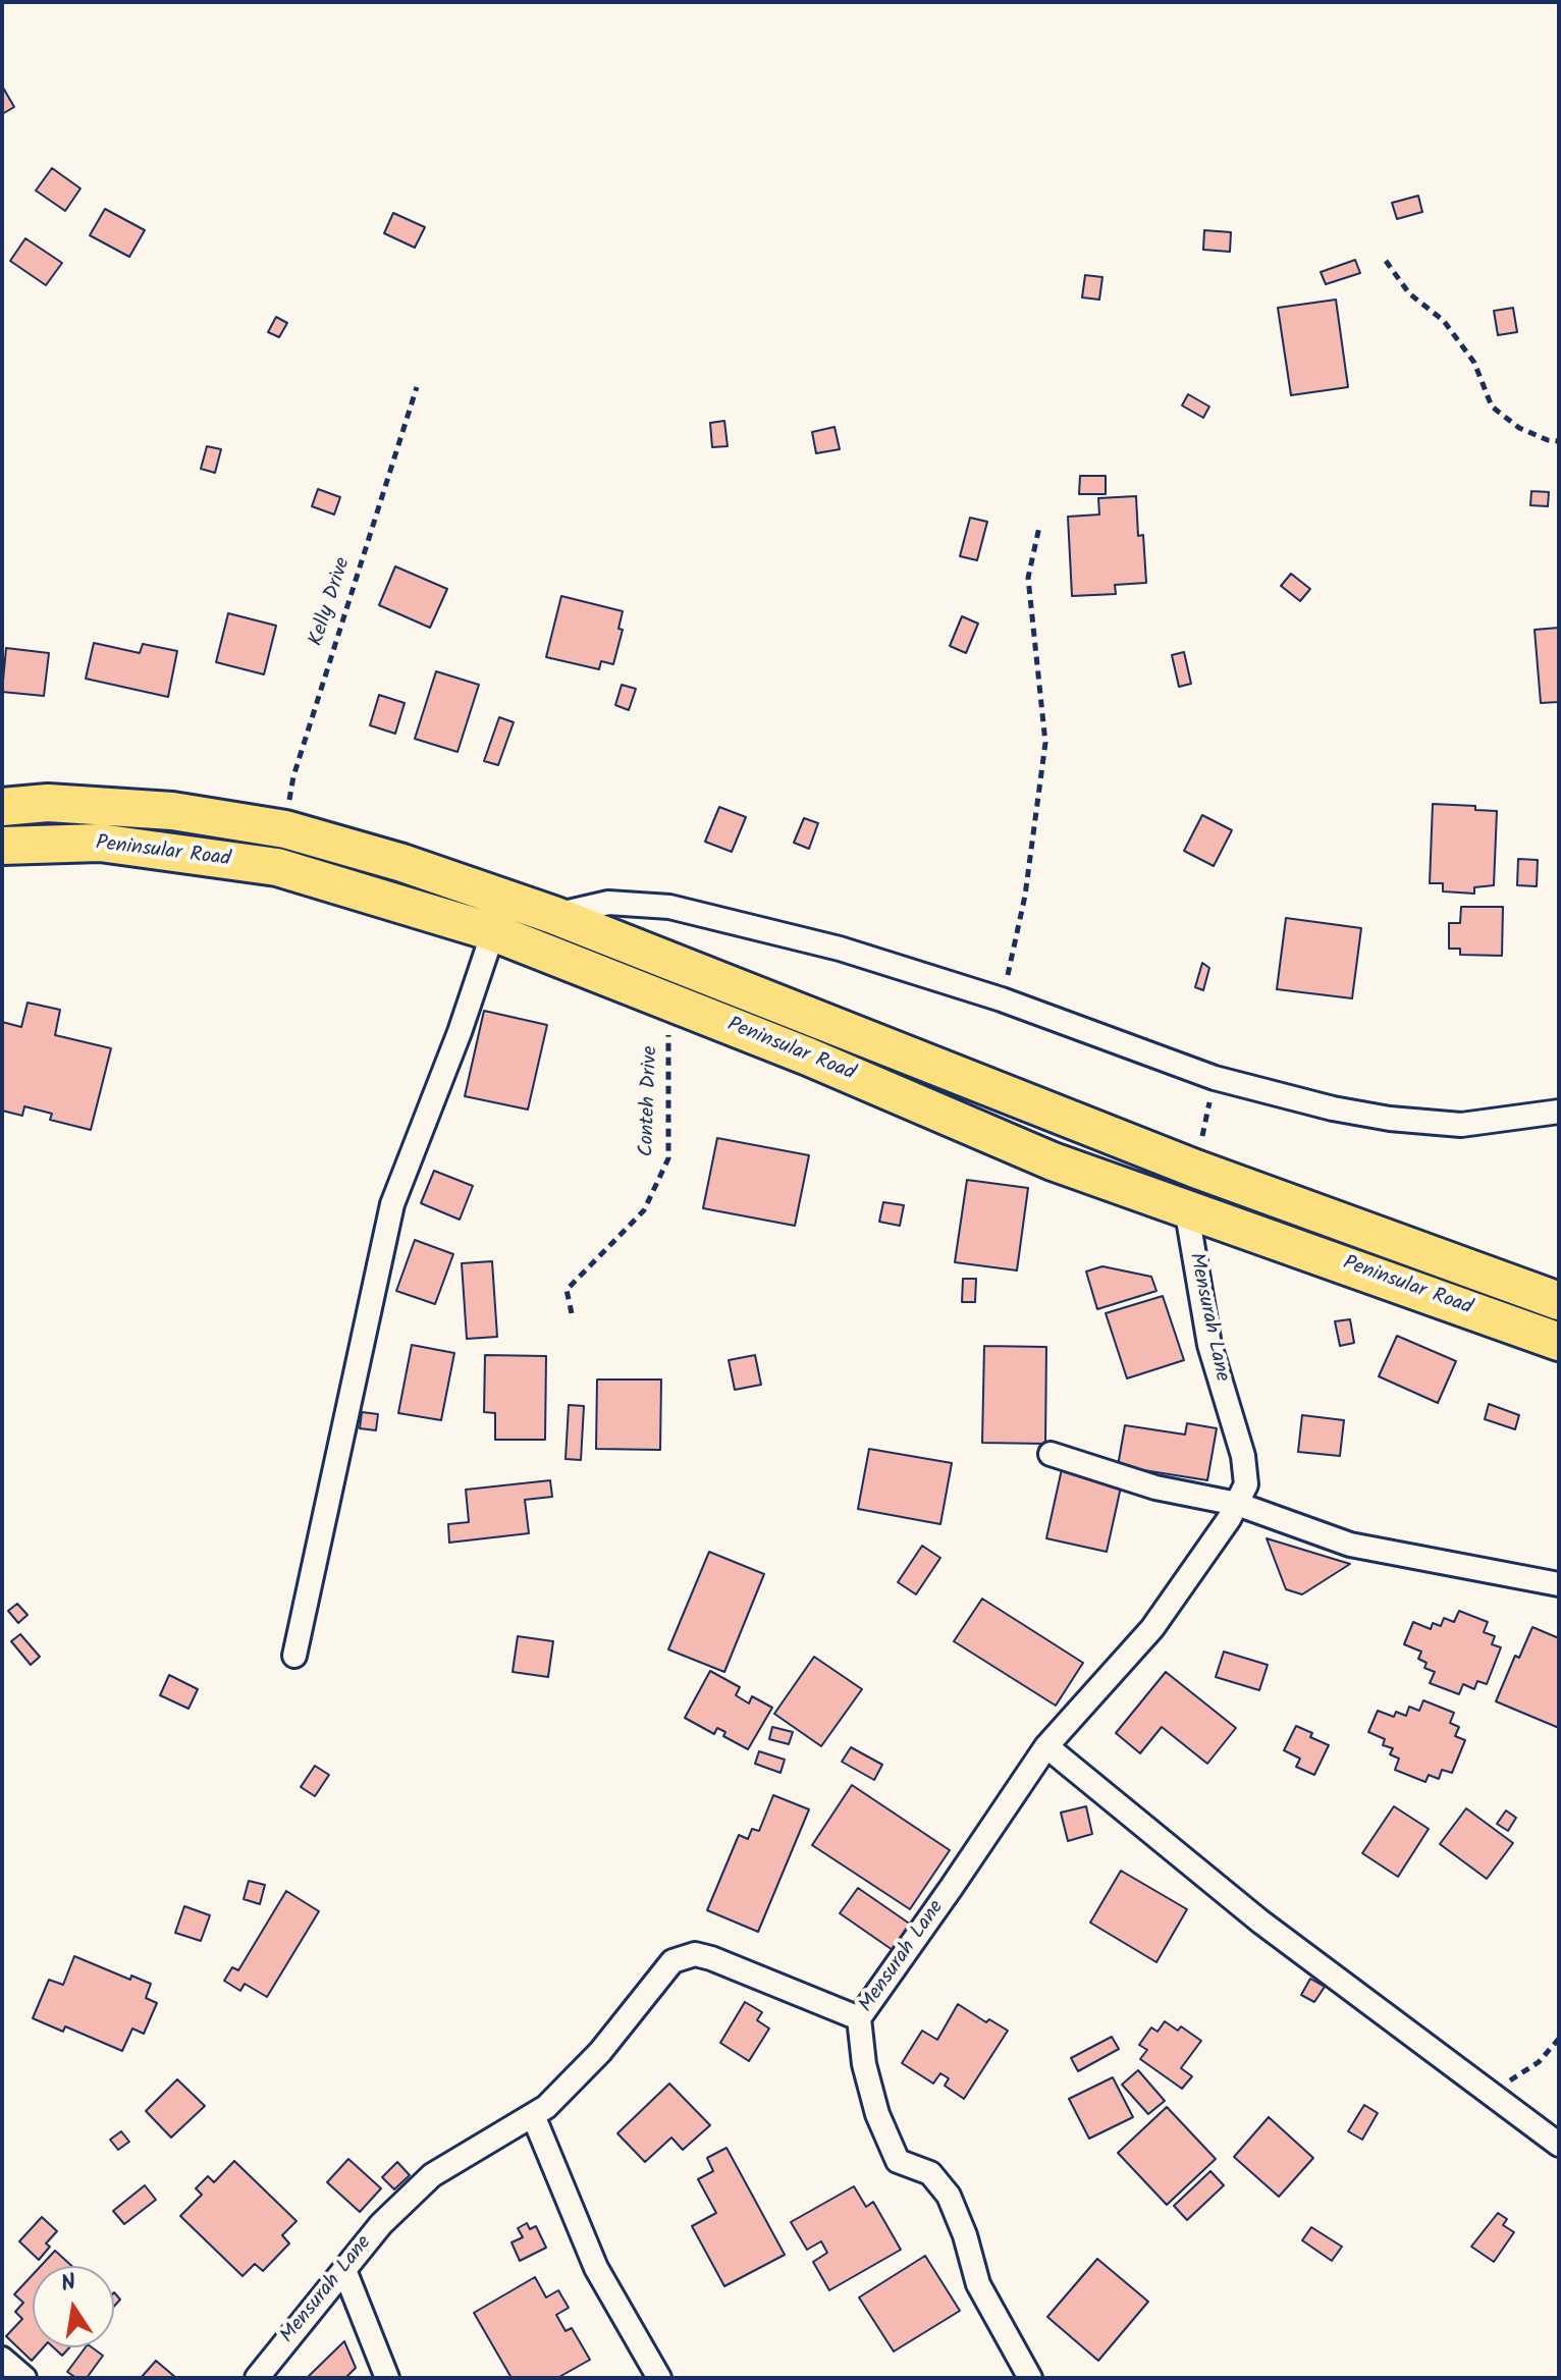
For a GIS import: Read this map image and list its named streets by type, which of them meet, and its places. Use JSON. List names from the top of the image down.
{
  "streets": {
    "main road": ["Peninsular Road"],
    "street": ["Mensurah Lane"],
    "path": ["Kelly Drive", "Conteh Drive"]
  },
  "crossings": [
    ["Kelly Drive", "Peninsular Road"],
    ["Peninsular Road", "Conteh Drive"],
    ["Peninsular Road", "Mensurah Lane"]
  ],
  "north": "top"
}
